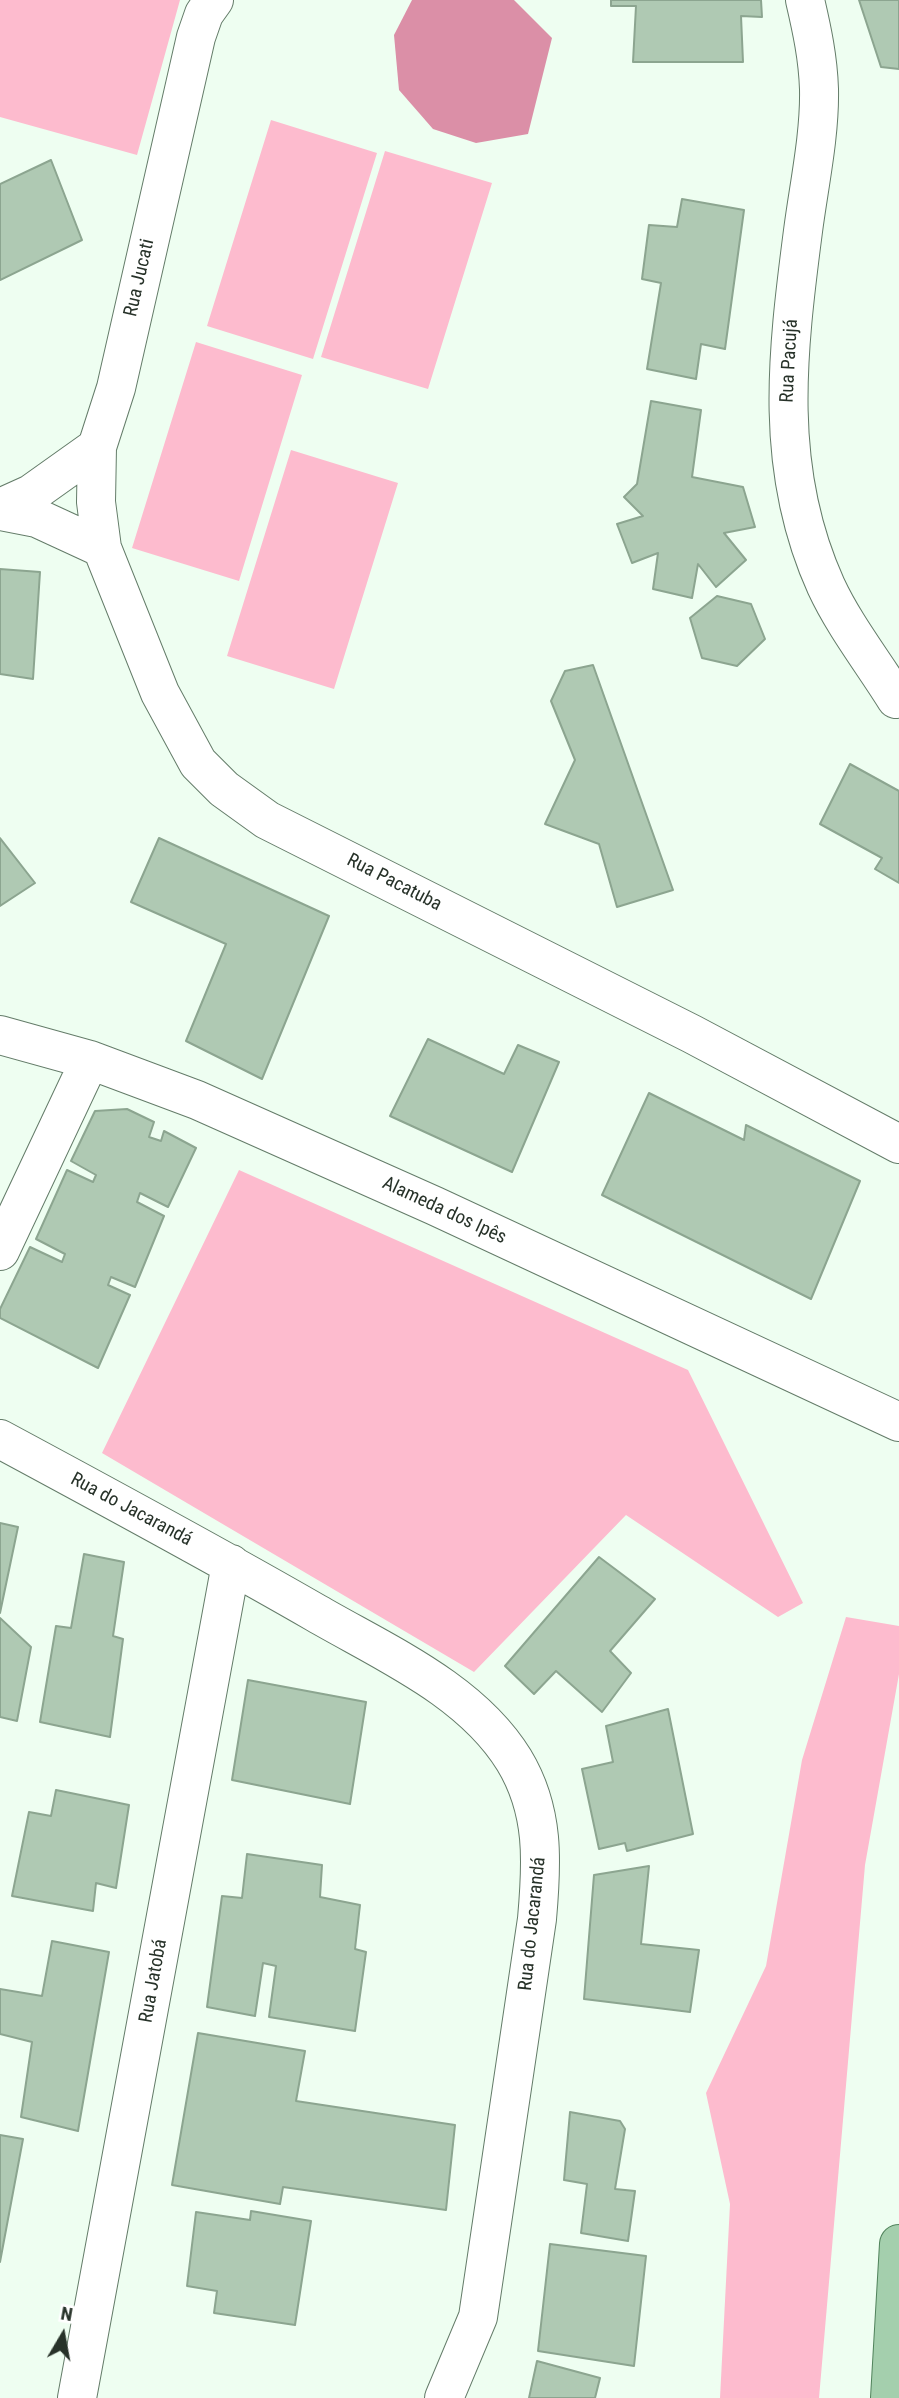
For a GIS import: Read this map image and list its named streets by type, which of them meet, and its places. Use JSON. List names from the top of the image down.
{
  "streets": {
    "street": [
      "Rua Jucati",
      "Rua Pacujá",
      "Rua Pacatuba",
      "Alameda dos Ipês",
      "Rua do Jacarandá",
      "Rua Jatobá"
    ]
  },
  "crossings": [
    ["Rua Jucati", "Rua Pacatuba"],
    ["Rua do Jacarandá", "Rua Jatobá"]
  ],
  "north": "top"
}
